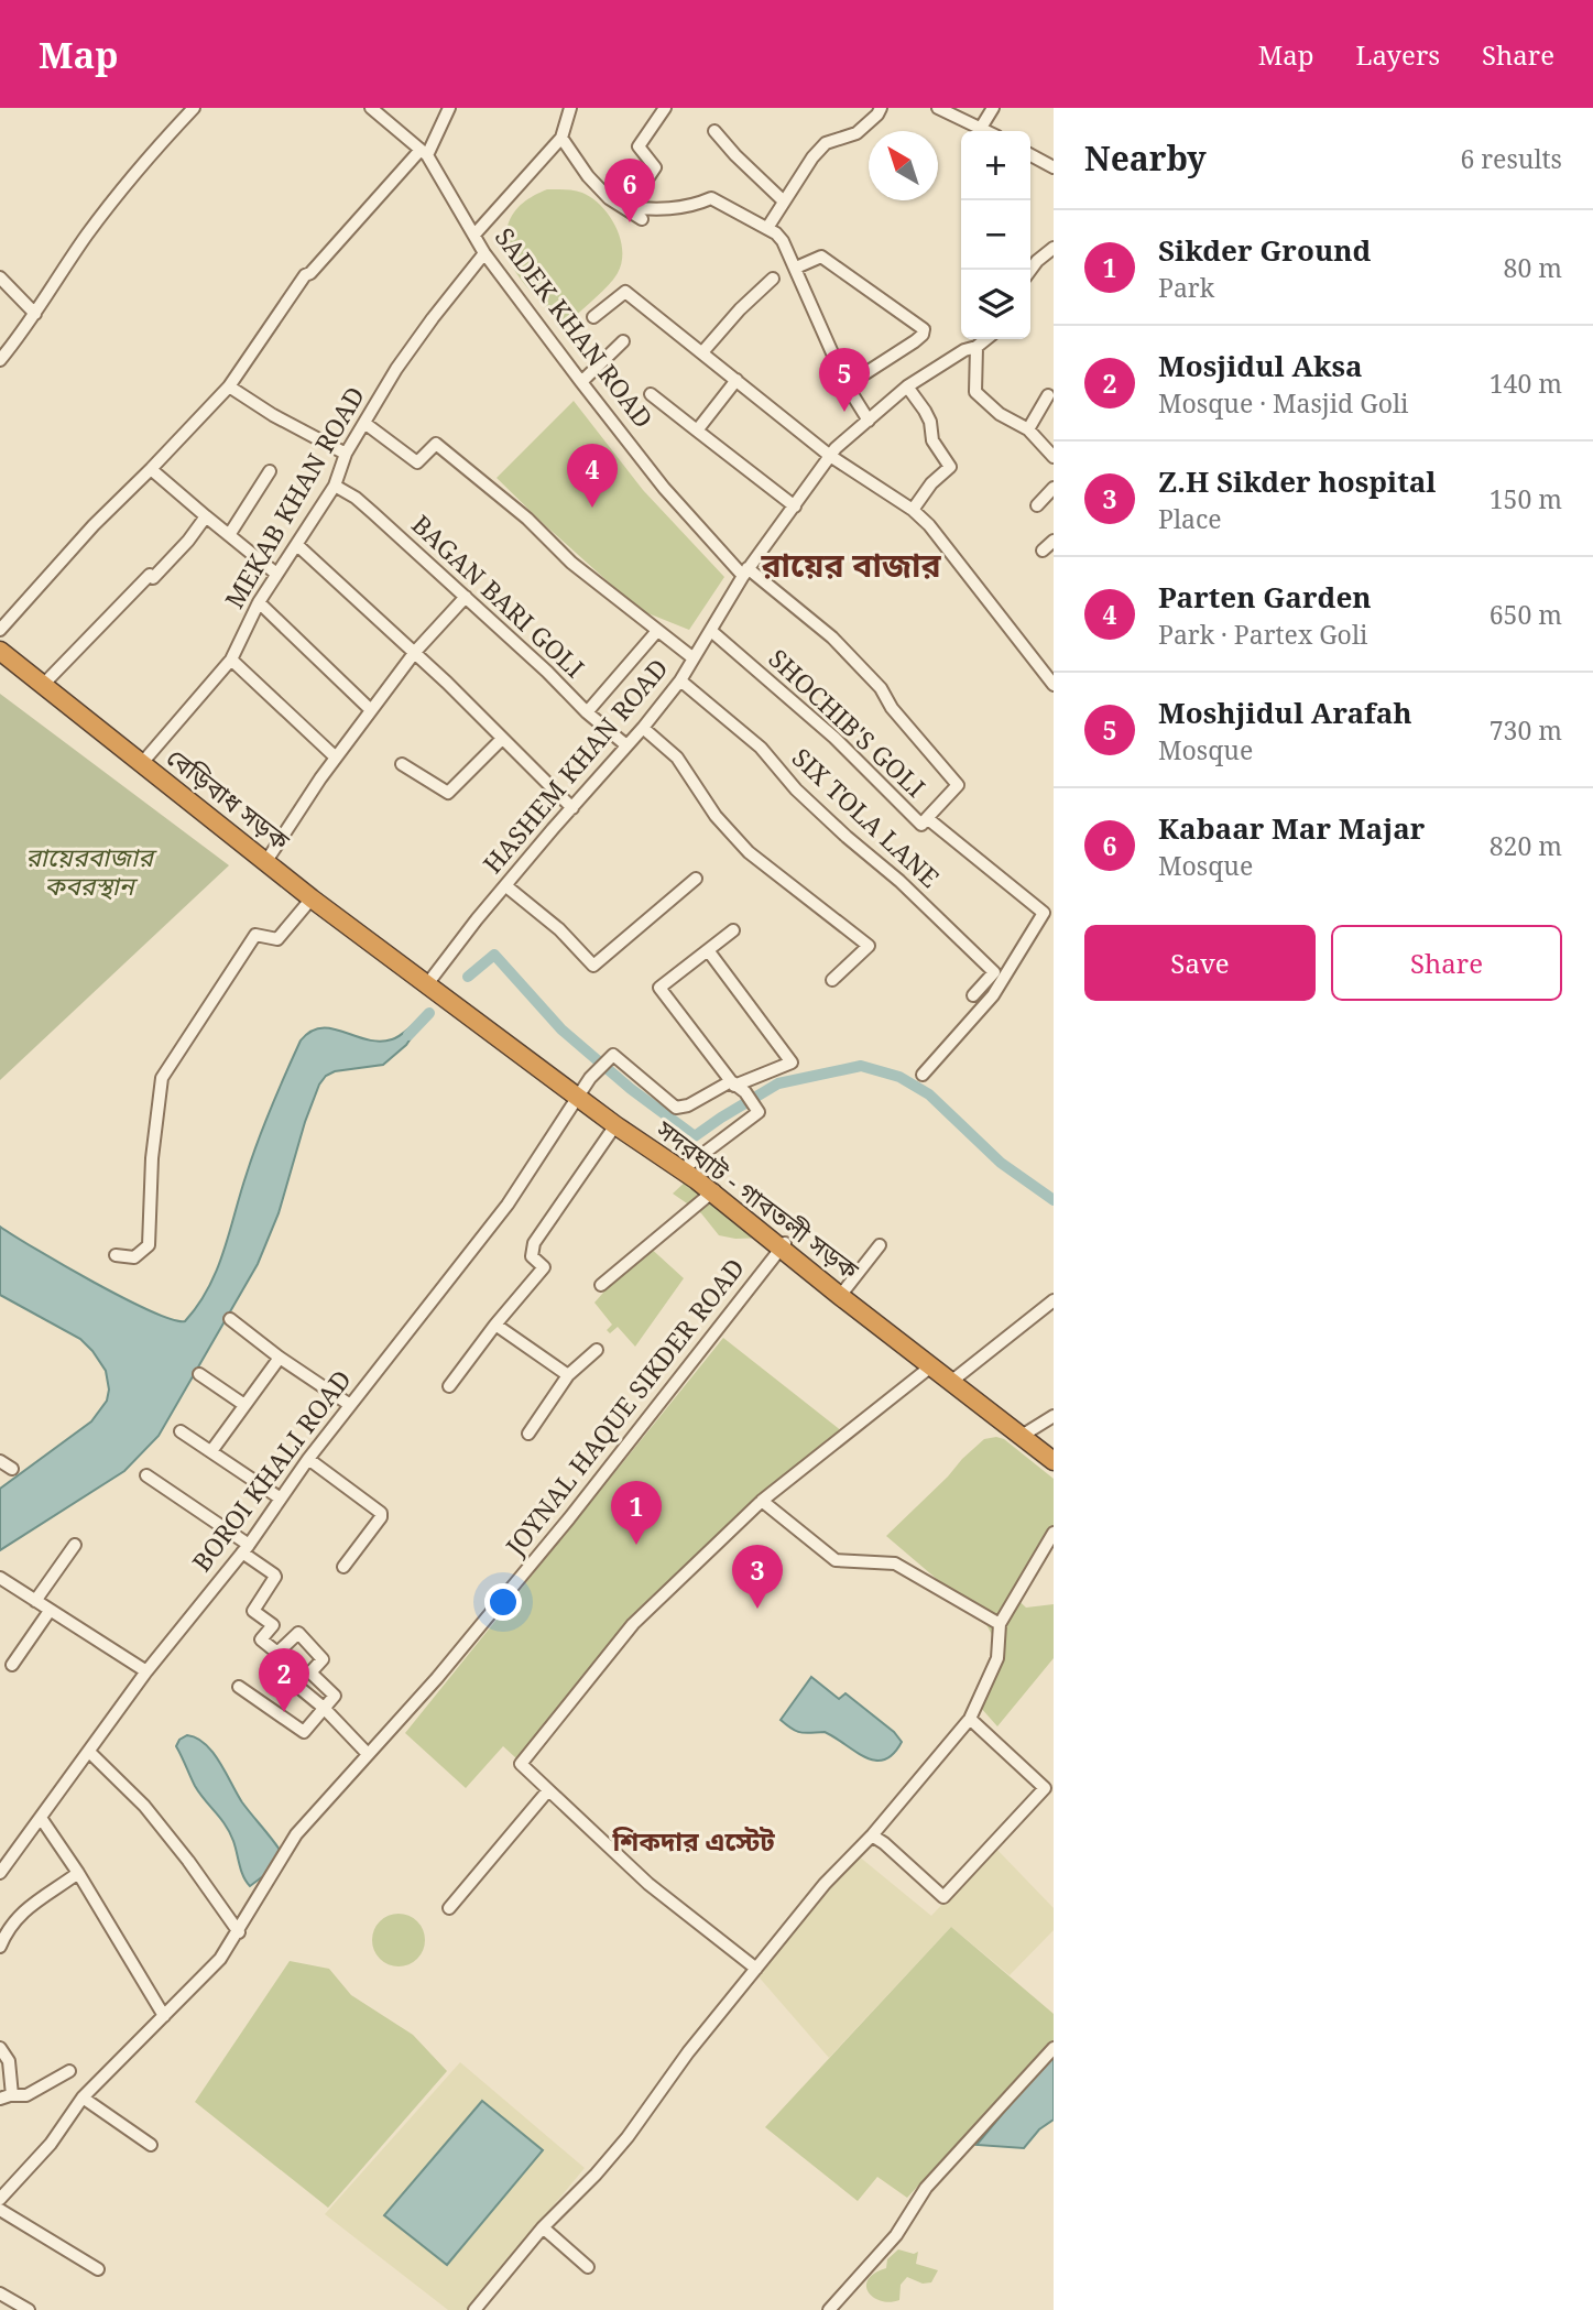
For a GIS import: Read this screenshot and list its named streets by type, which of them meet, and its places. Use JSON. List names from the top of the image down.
{
  "streets": {
    "highway": ["বেড়িবাধ সড়ক", "সদরঘাট - গাবতলী সড়ক"],
    "street": [
      "SADEK KHAN ROAD",
      "MEKAB KHAN ROAD",
      "BAGAN BARI GOLI",
      "SHOCHIB'S GOLI",
      "HASHEM KHAN ROAD",
      "SIX TOLA LANE",
      "JOYNAL HAQUE SIKDER ROAD",
      "BOROI KHALI ROAD"
    ]
  },
  "crossings": [
    ["SADEK KHAN ROAD", "MEKAB KHAN ROAD"],
    ["SADEK KHAN ROAD", "SHOCHIB'S GOLI"],
    ["SADEK KHAN ROAD", "HASHEM KHAN ROAD"],
    ["MEKAB KHAN ROAD", "BAGAN BARI GOLI"],
    ["MEKAB KHAN ROAD", "বেড়িবাধ সড়ক"],
    ["BAGAN BARI GOLI", "HASHEM KHAN ROAD"],
    ["SHOCHIB'S GOLI", "HASHEM KHAN ROAD"],
    ["HASHEM KHAN ROAD", "বেড়িবাধ সড়ক"],
    ["HASHEM KHAN ROAD", "SIX TOLA LANE"],
    ["HASHEM KHAN ROAD", "সদরঘাট - গাবতলী সড়ক"],
    ["বেড়িবাধ সড়ক", "সদরঘাট - গাবতলী সড়ক"],
    ["সদরঘাট - গাবতলী সড়ক", "JOYNAL HAQUE SIKDER ROAD"],
    ["সদরঘাট - গাবতলী সড়ক", "BOROI KHALI ROAD"]
  ],
  "districts": ["রায়ের বাজার", "শিকদার এস্টেট"],
  "parks": ["রায়েরবাজার কবরস্থান"],
  "north": "top left",
  "page": {
    "header": "Map",
    "nav": ["Map", "Layers", "Share"],
    "heading": ["Nearby", "6 results"],
    "map_buttons": ["+", "−"],
    "pins": [
      "6",
      "5",
      "4",
      "1",
      "3",
      "2"
    ],
    "list": [
      {
        "mark": "1",
        "name": "Sikder Ground",
        "note": "Park",
        "value": "80 m"
      },
      {
        "mark": "2",
        "name": "Mosjidul Aksa",
        "note": "Mosque · Masjid Goli",
        "value": "140 m"
      },
      {
        "mark": "3",
        "name": "Z.H Sikder hospital",
        "note": "Place",
        "value": "150 m"
      },
      {
        "mark": "4",
        "name": "Parten Garden",
        "note": "Park · Partex Goli",
        "value": "650 m"
      },
      {
        "mark": "5",
        "name": "Moshjidul Arafah",
        "note": "Mosque",
        "value": "730 m"
      },
      {
        "mark": "6",
        "name": "Kabaar Mar Majar",
        "note": "Mosque",
        "value": "820 m"
      }
    ],
    "buttons": ["Save", "Share"]
  }
}
